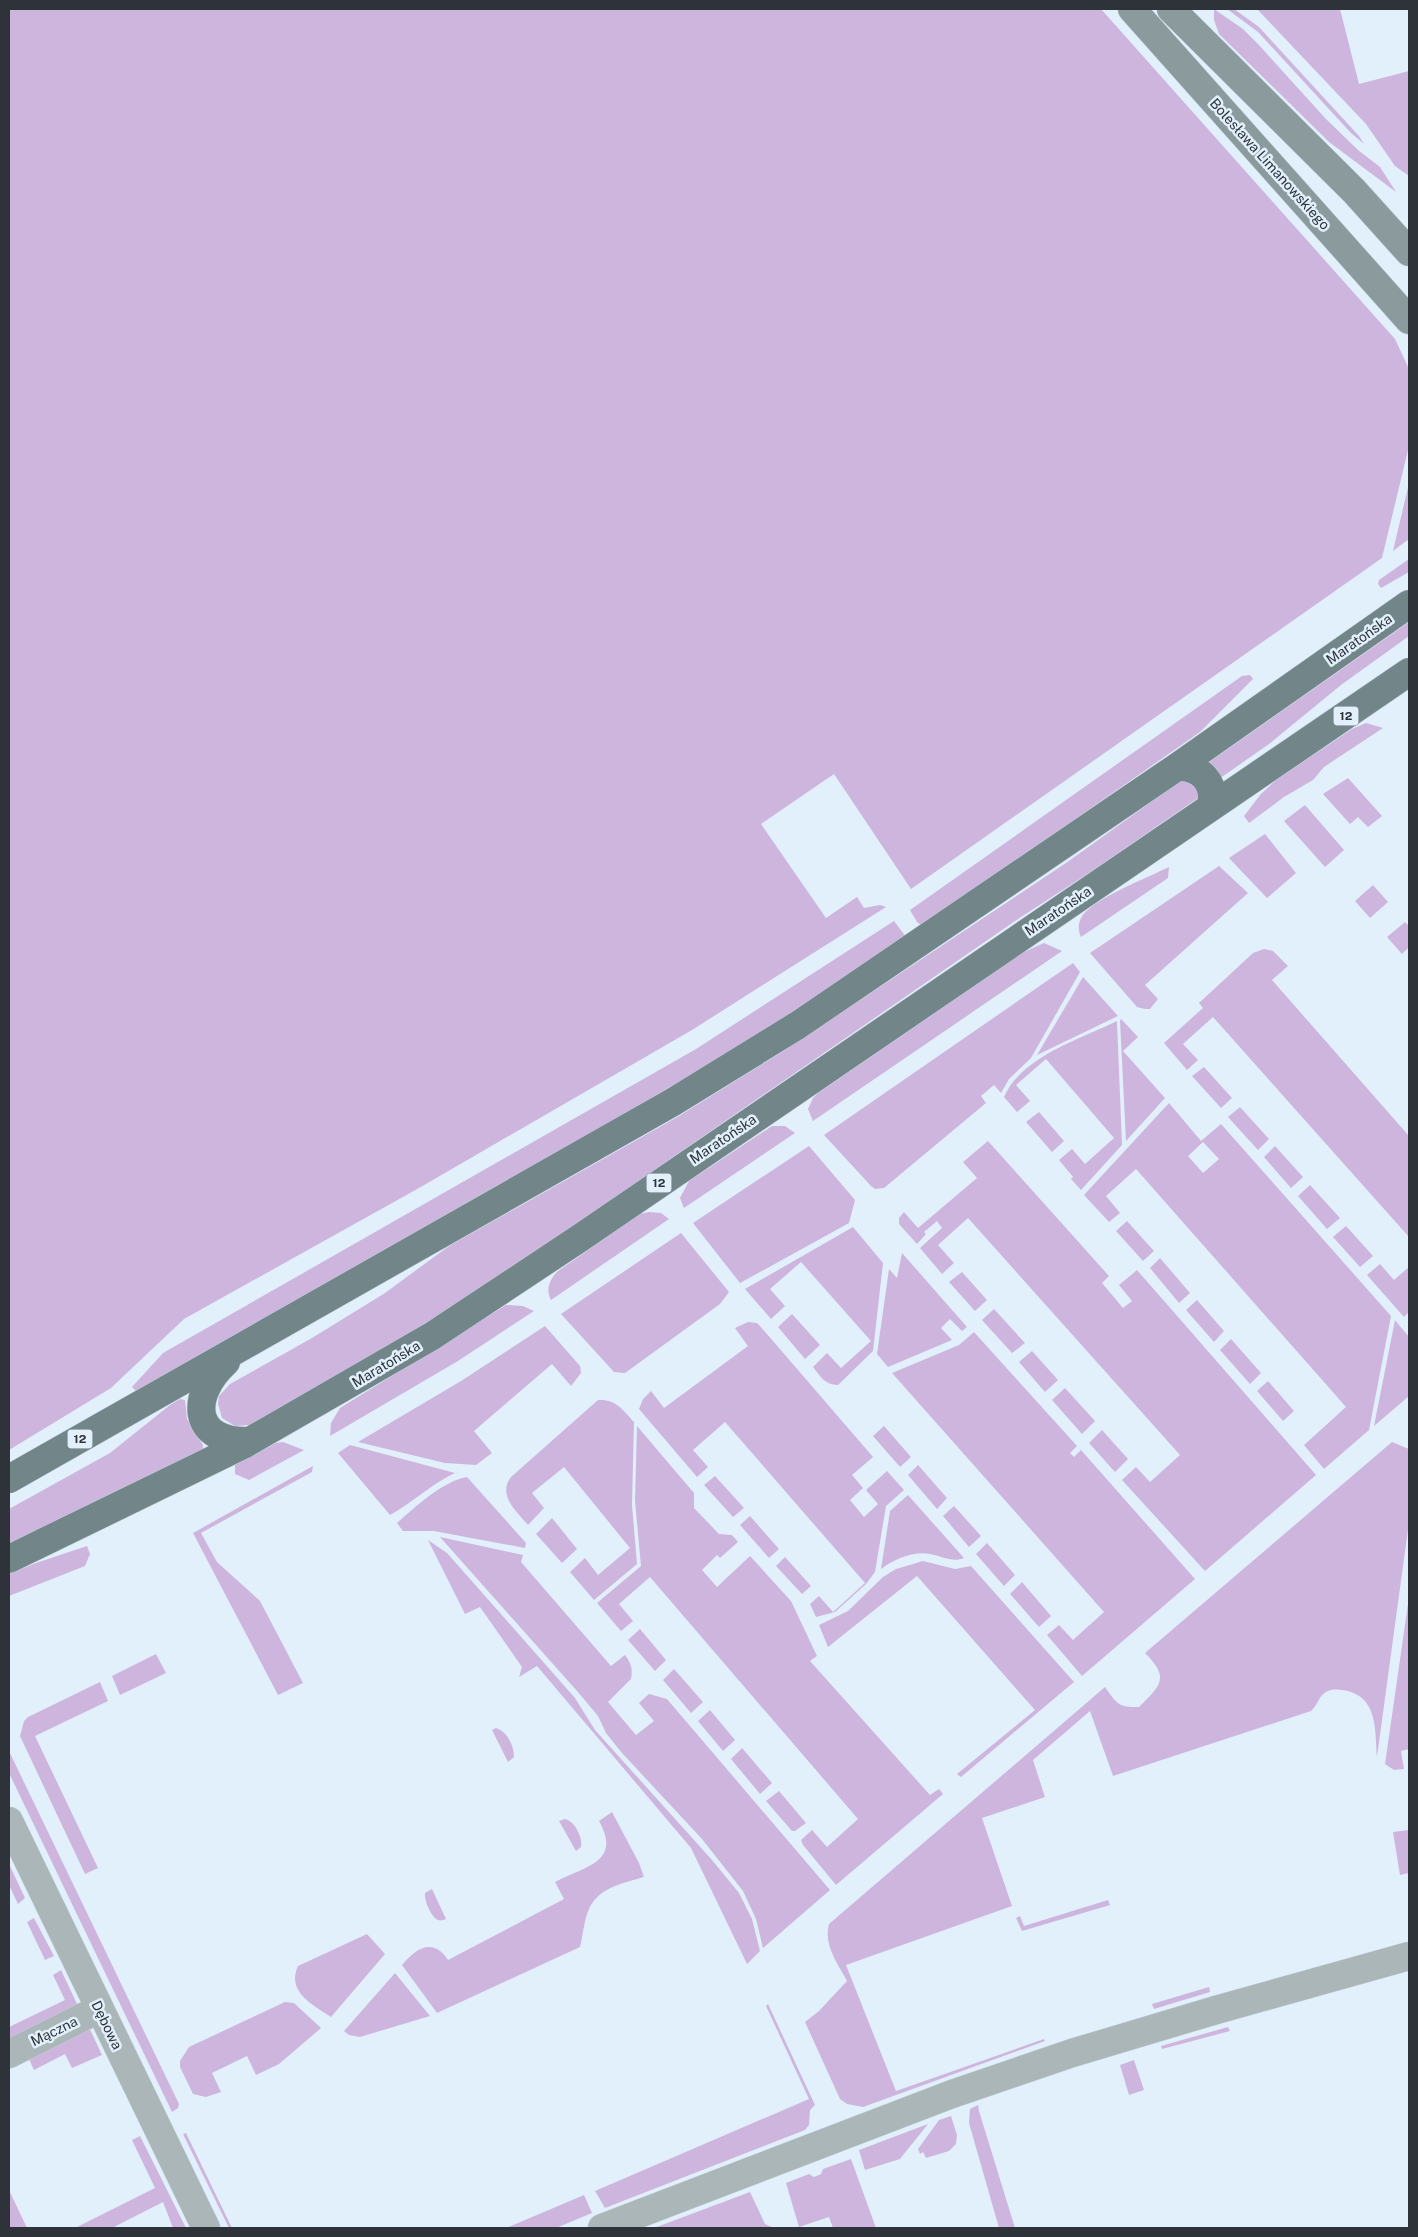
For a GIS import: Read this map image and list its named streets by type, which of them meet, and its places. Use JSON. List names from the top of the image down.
{
  "streets": {
    "main road": ["Maratońska", "12"],
    "street": ["Bolesława Limanowskiego", "Dębowa", "Mączna"]
  },
  "crossings": [
    ["Dębowa", "Mączna"]
  ]
}
